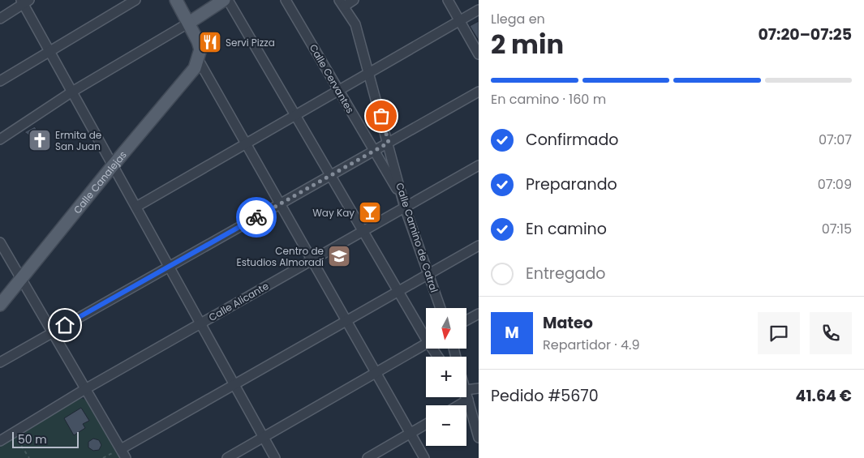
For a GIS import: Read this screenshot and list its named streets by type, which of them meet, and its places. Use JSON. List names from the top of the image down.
{
  "streets": {
    "main road": ["Calle Canalejas"],
    "street": ["Calle Cervantes", "Calle Camino de Catral", "Calle Alicante"]
  },
  "crossings": [
    ["Calle Cervantes", "Calle Camino de Catral"],
    ["Calle Cervantes", "Calle Alicante"],
    ["Calle Camino de Catral", "Calle Alicante"]
  ],
  "places": {
    "restaurant": ["Servi Pizza"],
    "church": ["Ermita de San Juan"],
    "bar": ["Way Kay"],
    "school or university": ["Centro de Estudios Almoradí"]
  },
  "scale_bar": "50 m",
  "north": "bottom",
  "page": {
    "heading": ["2 min", "Llega en", "07:20–07:25"],
    "panel": [
      "Mateo",
      "Repartidor · 4.9",
      "Pedido #5670",
      "41.64 €"
    ],
    "bar": "En camino · 160 m",
    "list": [
      ["Confirmado", "07:07"],
      ["Preparando", "07:09"],
      ["En camino", "07:15"],
      "Entregado"
    ],
    "map_buttons": ["+", "−"],
    "round": "M",
    "scale": "50 m"
  }
}
